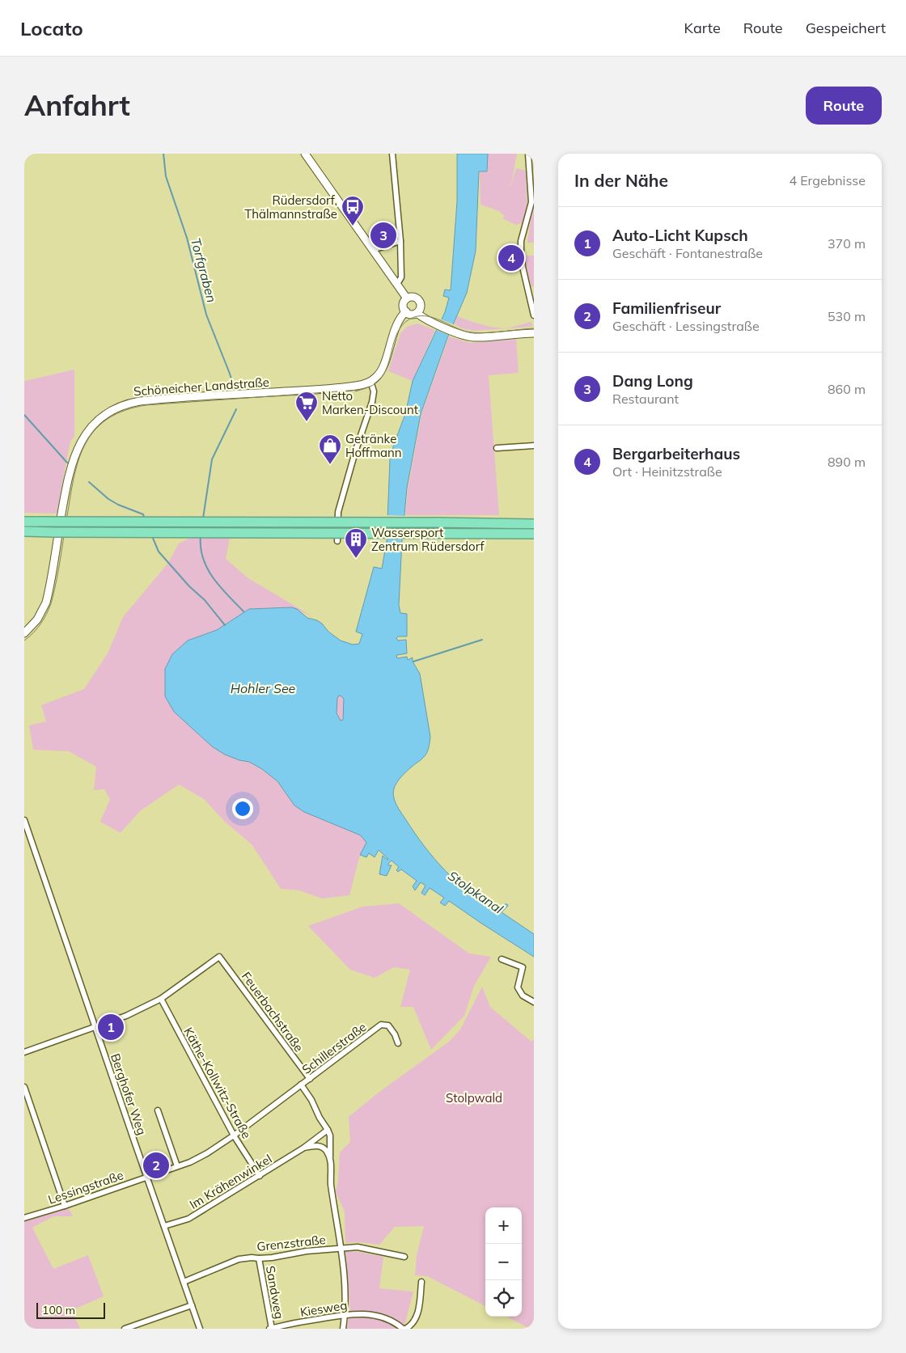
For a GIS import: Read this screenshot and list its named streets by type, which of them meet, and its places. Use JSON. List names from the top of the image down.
{
  "streets": {
    "main road": ["Schöneicher Landstraße"],
    "street": [
      "Feuerbachstraße",
      "Schillerstraße",
      "Käthe-Kollwitz-Straße",
      "Berghofer Weg",
      "Im Krähenwinkel",
      "Lessingstraße",
      "Grenzstraße",
      "Sandweg",
      "Kiesweg"
    ]
  },
  "crossings": [
    ["Feuerbachstraße", "Schillerstraße"],
    ["Feuerbachstraße", "Käthe-Kollwitz-Straße"],
    ["Schillerstraße", "Im Krähenwinkel"],
    ["Schillerstraße", "Lessingstraße"],
    ["Käthe-Kollwitz-Straße", "Im Krähenwinkel"],
    ["Käthe-Kollwitz-Straße", "Lessingstraße"],
    ["Berghofer Weg", "Im Krähenwinkel"],
    ["Berghofer Weg", "Lessingstraße"],
    ["Berghofer Weg", "Grenzstraße"],
    ["Grenzstraße", "Sandweg"],
    ["Sandweg", "Kiesweg"]
  ],
  "water": ["Torfgraben", "Hohler See", "Stolpkanal"],
  "parks": ["Stolpwald"],
  "places": {
    "bus stop": ["Rüdersdorf, Thälmannstraße"],
    "supermarket": ["Netto Marken-Discount"],
    "shop": ["Getränke Hoffmann"],
    "building": ["Wassersport Zentrum Rüdersdorf"]
  },
  "scale_bar": "100 m",
  "page": {
    "header": "Locato",
    "nav": ["Karte", "Route", "Gespeichert"],
    "buttons": "Route",
    "title": "Anfahrt",
    "heading": ["In der Nähe", "4 Ergebnisse"],
    "list": [
      {
        "mark": "1",
        "name": "Auto-Licht Kupsch",
        "note": "Geschäft · Fontanestraße",
        "value": "370 m"
      },
      {
        "mark": "2",
        "name": "Familienfriseur",
        "note": "Geschäft · Lessingstraße",
        "value": "530 m"
      },
      {
        "mark": "3",
        "name": "Dang Long",
        "note": "Restaurant",
        "value": "860 m"
      },
      {
        "mark": "4",
        "name": "Bergarbeiterhaus",
        "note": "Ort · Heinitzstraße",
        "value": "890 m"
      }
    ],
    "pins": [
      "3",
      "4",
      "1",
      "2"
    ],
    "map_buttons": ["+", "−"],
    "scale": "100 m"
  }
}
